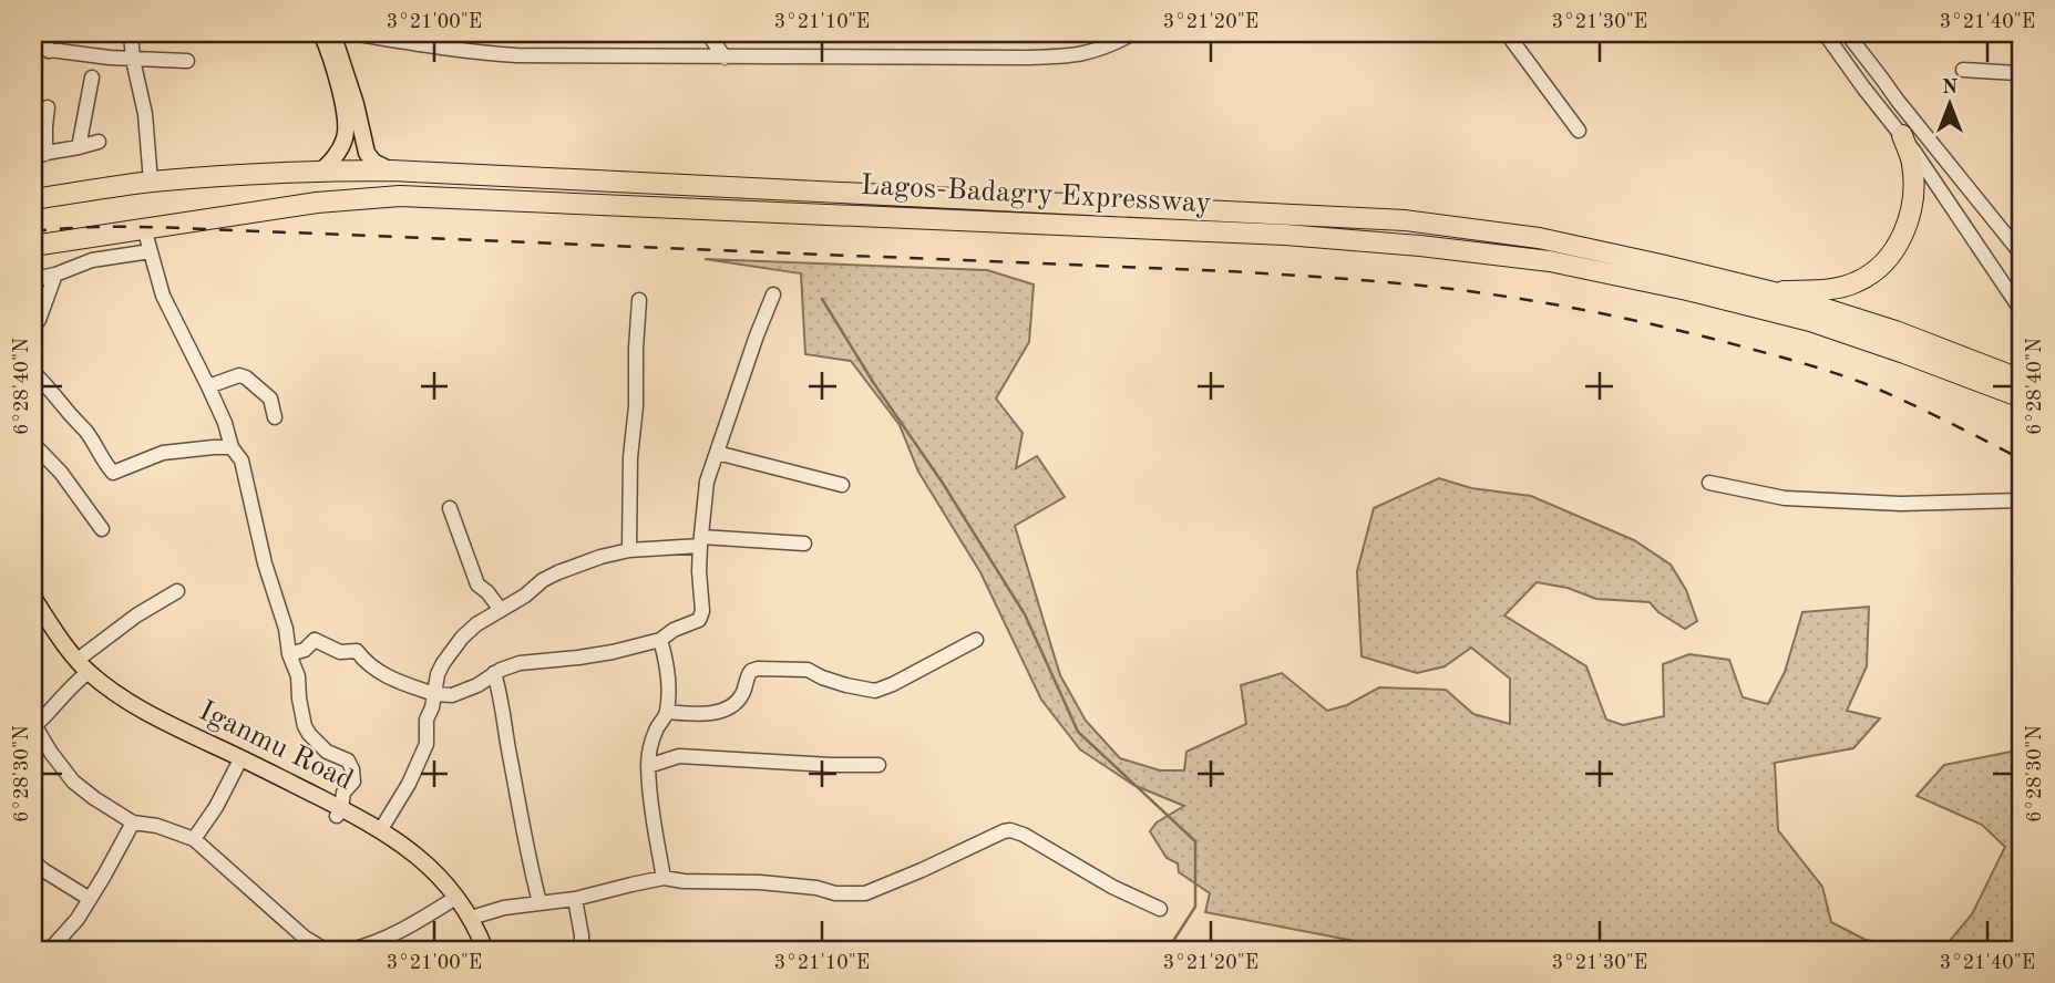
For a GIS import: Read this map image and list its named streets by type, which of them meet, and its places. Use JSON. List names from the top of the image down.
{
  "streets": {
    "highway": ["Lagos-Badagry Expressway"],
    "main road": ["Iganmu Road"]
  },
  "north": "top",
  "coordinates": [
    "3°21'00\"E",
    "3°21'10\"E",
    "3°21'20\"E",
    "3°21'30\"E",
    "3°21'40\"E",
    "6°28'40\"N",
    "6°28'30\"N"
  ]
}
